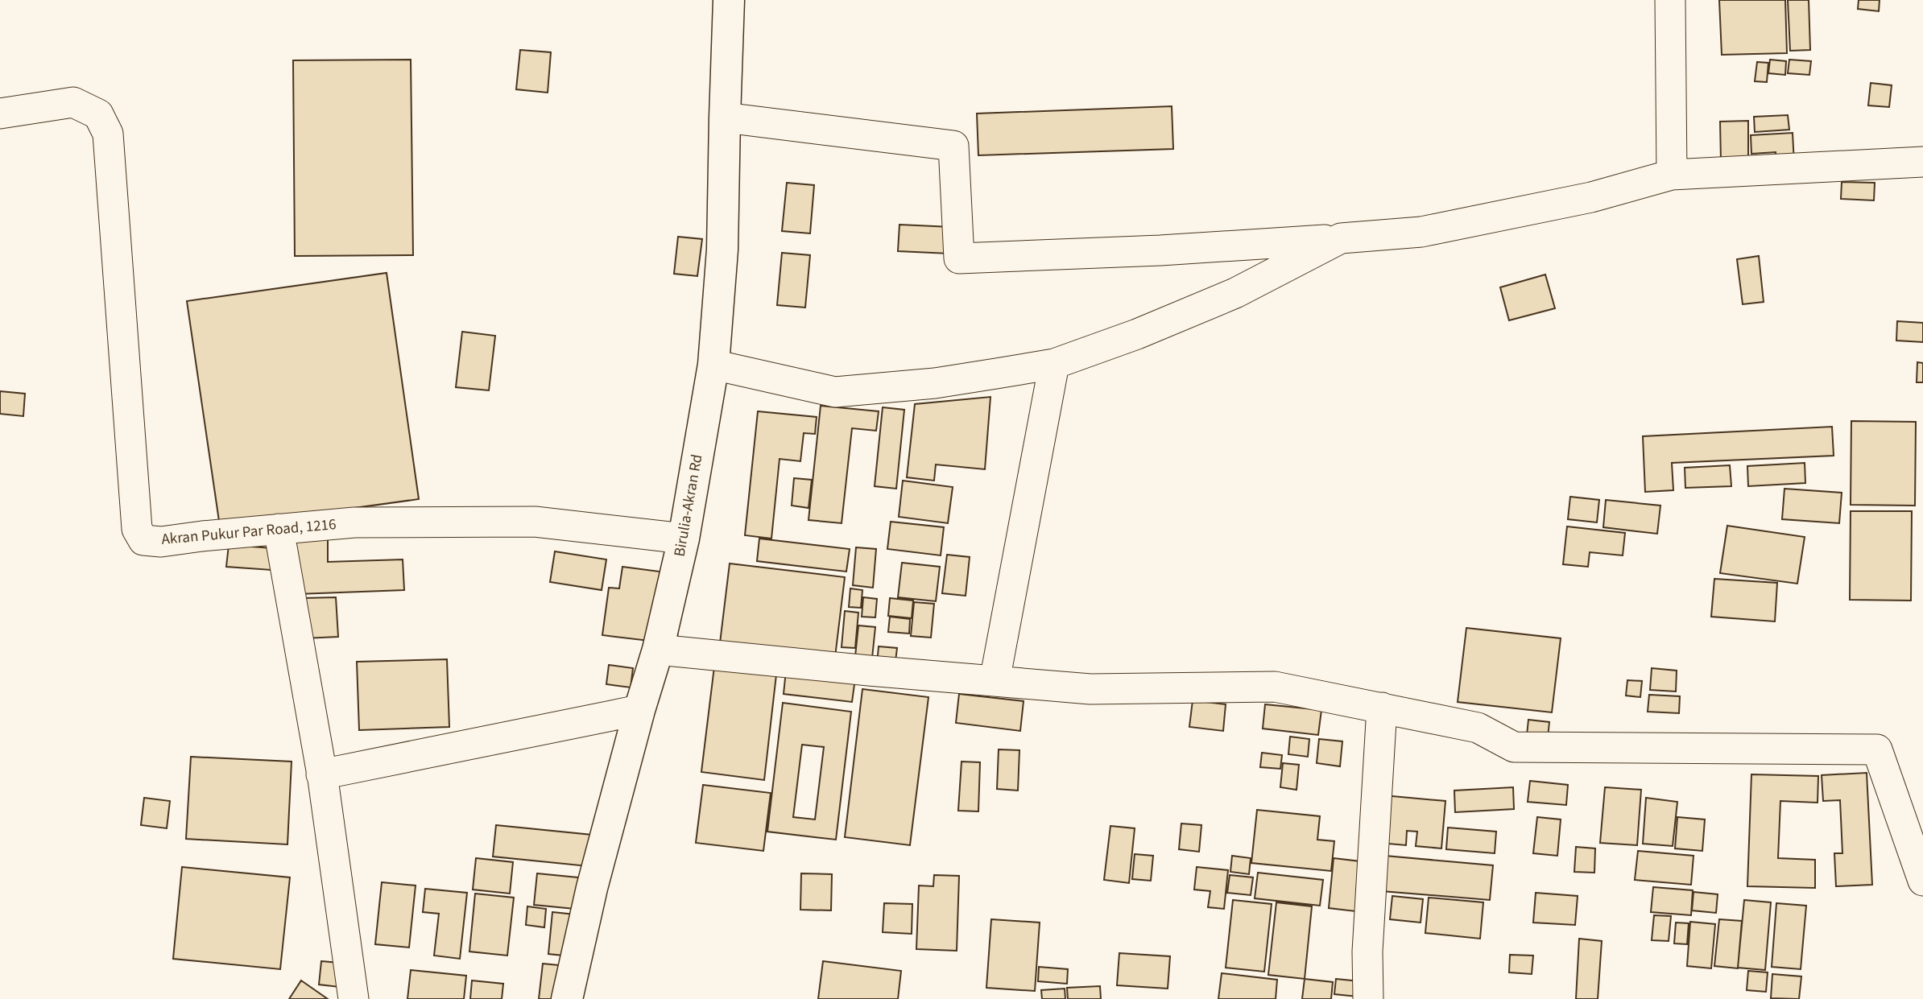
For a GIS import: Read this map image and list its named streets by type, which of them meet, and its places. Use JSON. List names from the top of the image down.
{
  "streets": {
    "highway": ["Birulia-Akran Rd"],
    "street": ["Akran Pukur Par Road, 1216"]
  },
  "crossings": [
    ["Birulia-Akran Rd", "Akran Pukur Par Road, 1216"]
  ]
}
